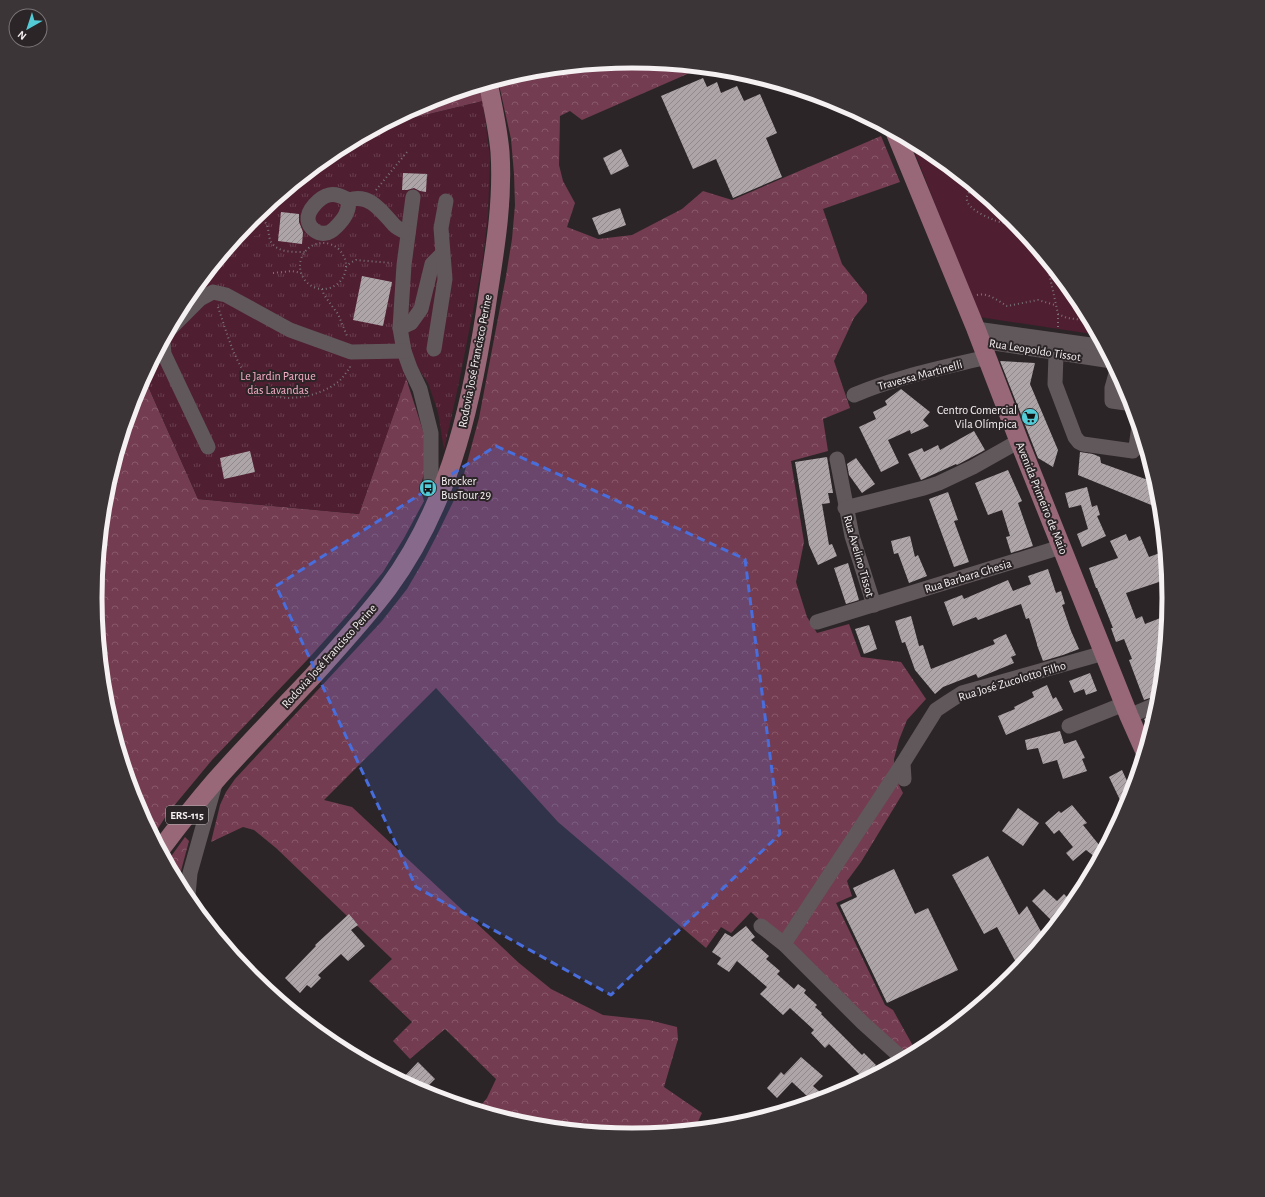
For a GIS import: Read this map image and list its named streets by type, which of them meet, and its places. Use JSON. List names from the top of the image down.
{
  "streets": {
    "main road": ["Rodovia José Francisco Perine", "Avenida Primeiro de Maio", "ERS-115"],
    "street": [
      "Rua Leopoldo Tissot",
      "Travessa Martinelli",
      "Rua Avelino Tissot",
      "Rua Barbara Ghesia",
      "Rua José Zucolotto Filho"
    ]
  },
  "crossings": [
    ["Rua Leopoldo Tissot", "Travessa Martinelli"],
    ["Rua Leopoldo Tissot", "Avenida Primeiro de Maio"],
    ["Travessa Martinelli", "Avenida Primeiro de Maio"],
    ["Avenida Primeiro de Maio", "Rua Barbara Ghesia"],
    ["Avenida Primeiro de Maio", "Rua José Zucolotto Filho"],
    ["Rua Avelino Tissot", "Rua Barbara Ghesia"]
  ],
  "parks": ["Le Jardin Parque das Lavandas"],
  "places": {
    "supermarket": ["Centro Comercial Vila Olímpica"],
    "bus stop": ["Brocker BusTour 29"]
  },
  "north": "bottom left"
}
